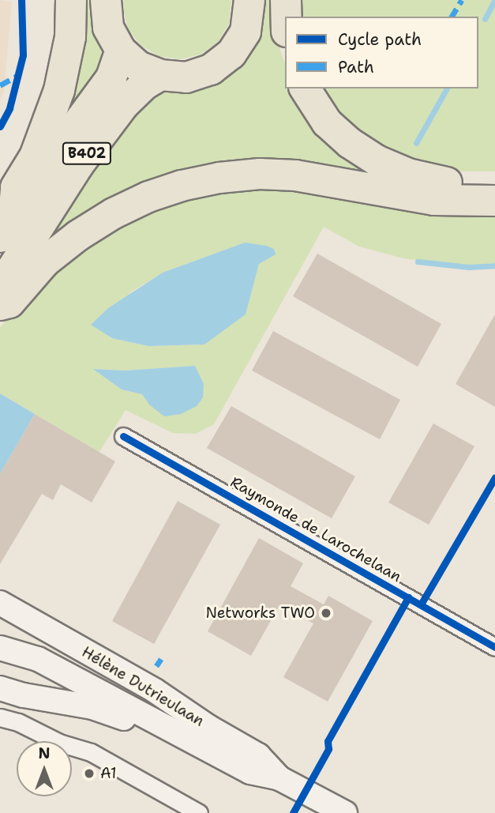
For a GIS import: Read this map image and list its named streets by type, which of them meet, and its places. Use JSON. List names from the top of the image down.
{
  "streets": {
    "highway": ["B402"],
    "street": ["Raymonde de Larochelaan", "Hélène Dutrieulaan"]
  },
  "places": ["Networks TWO", "A1"],
  "legend": ["Cycle path", "Path"],
  "north": "top"
}
